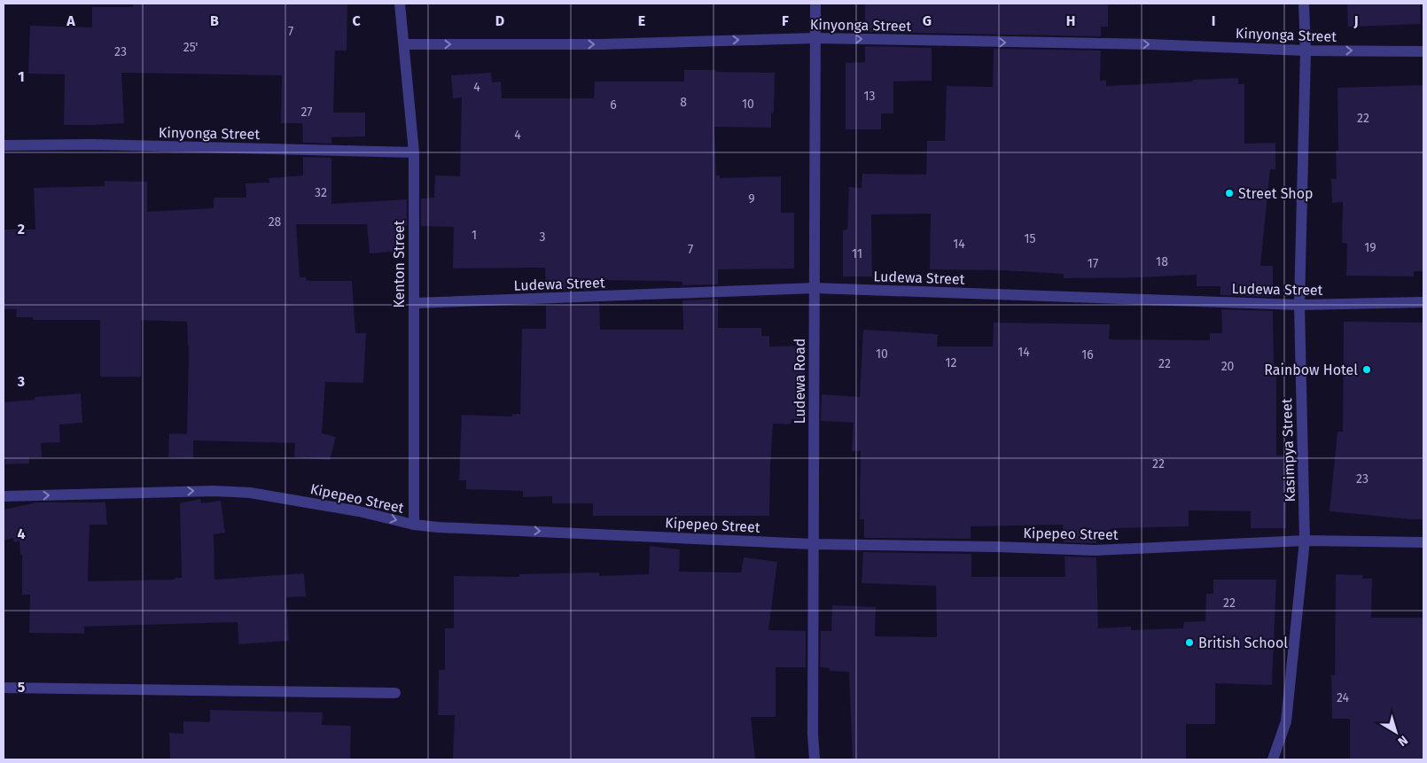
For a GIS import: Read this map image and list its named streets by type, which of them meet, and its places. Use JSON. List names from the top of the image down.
{
  "streets": {
    "street": [
      "Kinyonga Street",
      "Kenton Street",
      "Ludewa Street",
      "Ludewa Road",
      "Kasimpya Street",
      "Kipepeo Street"
    ]
  },
  "crossings": [
    ["Kinyonga Street", "Kenton Street"],
    ["Kinyonga Street", "Ludewa Road"],
    ["Kinyonga Street", "Kasimpya Street"],
    ["Kenton Street", "Ludewa Street"],
    ["Kenton Street", "Kipepeo Street"],
    ["Ludewa Street", "Ludewa Road"],
    ["Ludewa Street", "Kasimpya Street"],
    ["Ludewa Road", "Kipepeo Street"],
    ["Kasimpya Street", "Kipepeo Street"]
  ],
  "one_way": ["Kinyonga Street", "Kipepeo Street"],
  "places": ["Street Shop", "Rainbow Hotel", "British School"],
  "house_numbers": [
    "7",
    "25'",
    "23",
    "4",
    "13",
    "8",
    "10",
    "6",
    "27",
    "22",
    "4",
    "32",
    "9",
    "28",
    "1",
    "3",
    "15",
    "14",
    "19",
    "7",
    "11",
    "18",
    "17",
    "14",
    "10",
    "16",
    "12",
    "22",
    "20",
    "22",
    "23",
    "22",
    "24"
  ],
  "north": "bottom right",
  "grid": {
    "columns": [
      "A",
      "B",
      "C",
      "D",
      "E",
      "F",
      "G",
      "H",
      "I",
      "J"
    ],
    "rows": [
      "1",
      "2",
      "3",
      "4",
      "5"
    ]
  }
}
